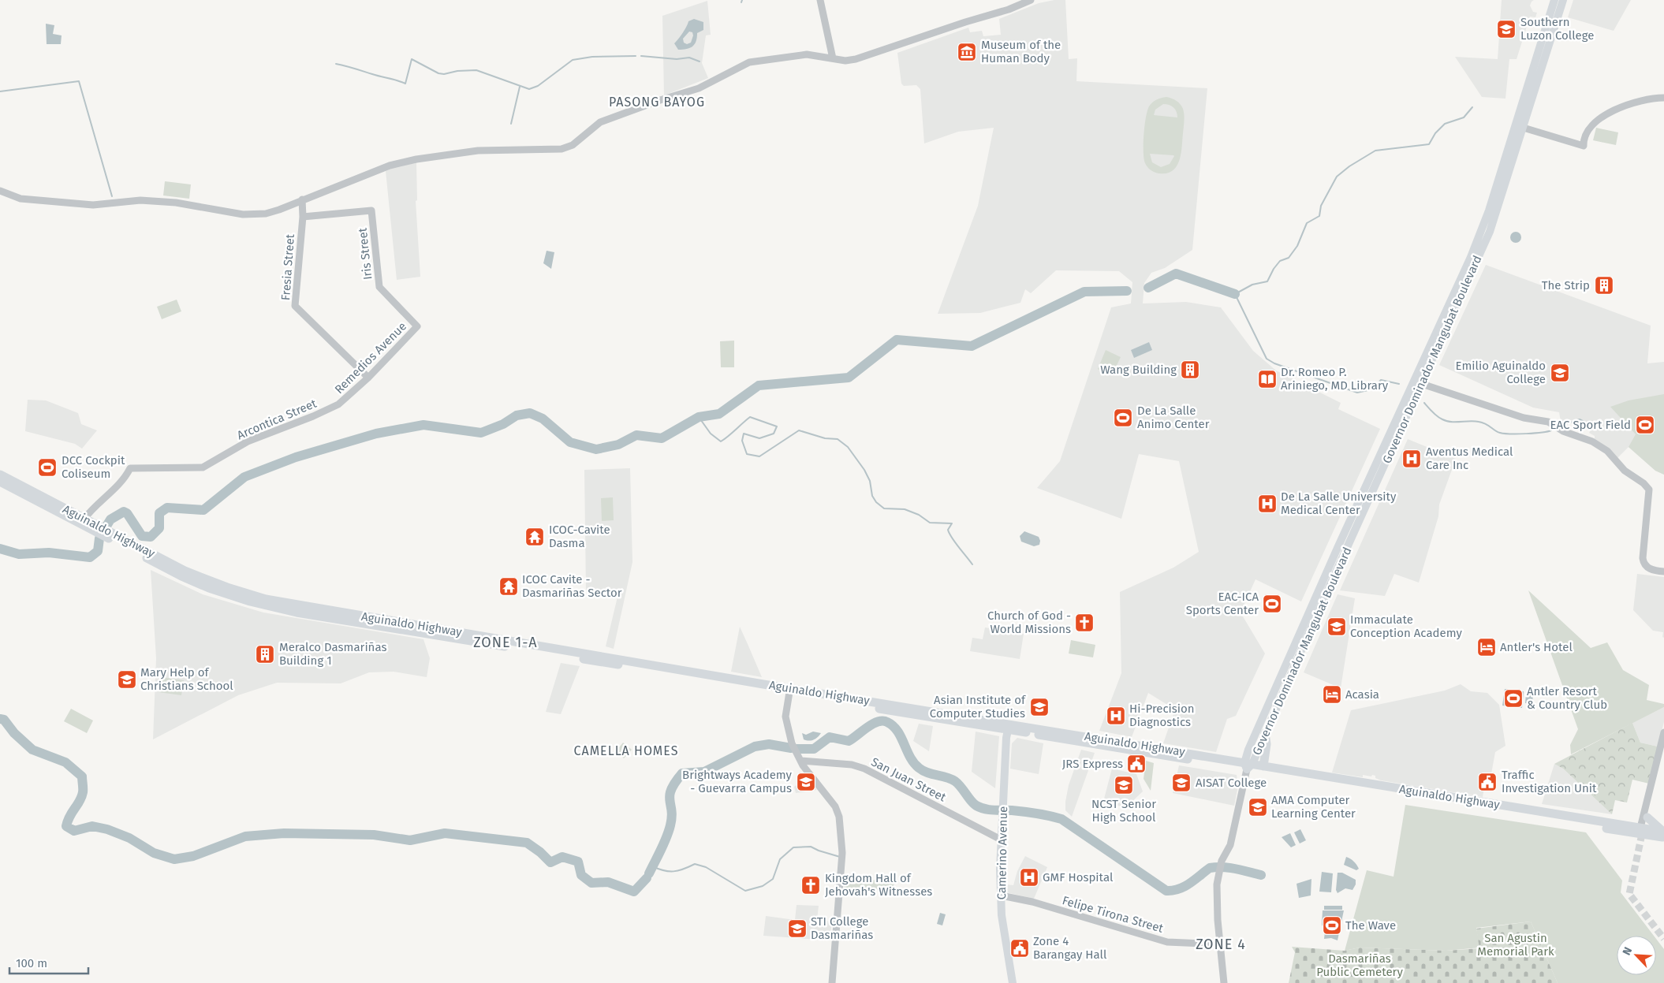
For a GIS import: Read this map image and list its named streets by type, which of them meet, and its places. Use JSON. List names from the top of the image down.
{
  "streets": {
    "highway": ["Aguinaldo Highway"],
    "main road": ["Governor Dominador Mangubat Boulevard", "Camerino Avenue"],
    "street": [
      "Iris Street",
      "Fresia Street",
      "Remedios Avenue",
      "Arcontica Street",
      "San Juan Street",
      "Felipe Tirona Street"
    ]
  },
  "crossings": [
    ["Iris Street", "Fresia Street"],
    ["Iris Street", "Remedios Avenue"],
    ["Fresia Street", "Remedios Avenue"],
    ["Remedios Avenue", "Arcontica Street"],
    ["Governor Dominador Mangubat Boulevard", "Aguinaldo Highway"],
    ["Arcontica Street", "Aguinaldo Highway"],
    ["Aguinaldo Highway", "Camerino Avenue"],
    ["San Juan Street", "Camerino Avenue"],
    ["Camerino Avenue", "Felipe Tirona Street"]
  ],
  "districts": [
    "PASONG BAYOG",
    "ZONE 1-A",
    "CAMELLA HOMES",
    "ZONE 4"
  ],
  "parks": ["San Agustin Memorial Park", "Dasmariñas Public Cemetery"],
  "places": {
    "school or university": [
      "Southern Luzon College",
      "Emilio Aguinaldo College",
      "Immaculate Conception Academy",
      "Mary Help of Christians School",
      "Asian Institute of Computer Studies",
      "Brightways Academy - Guevarra Campus",
      "AISAT College",
      "NCST Senior High School",
      "AMA Computer Learning Center",
      "STI College Dasmariñas"
    ],
    "museum": ["Museum of the Human Body"],
    "building": ["The Strip", "Wang Building", "Meralco Dasmariñas Building 1"],
    "library": ["Dr. Romeo P. Ariniego, MD Library"],
    "sports": [
      "De La Salle Animo Center",
      "EAC Sport Field",
      "DCC Cockpit Coliseum",
      "EAC-ICA Sports Center",
      "Antler Resort & Country Club",
      "The Wave"
    ],
    "hospital": [
      "Aventus Medical Care Inc",
      "De La Salle University Medical Center",
      "Hi-Precision Diagnostics",
      "GMF Hospital"
    ],
    "temple": ["ICOC-Cavite Dasma", "ICOC Cavite - Dasmariñas Sector"],
    "church": ["Church of God - World Missions", "Kingdom Hall of Jehovah's Witnesses"],
    "hotel": ["Antler's Hotel", "Acasia"],
    "public building": ["JRS Express", "Traffic Investigation Unit", "Zone 4 Barangay Hall"]
  },
  "scale_bar": "100 m",
  "north": "top left"
}
